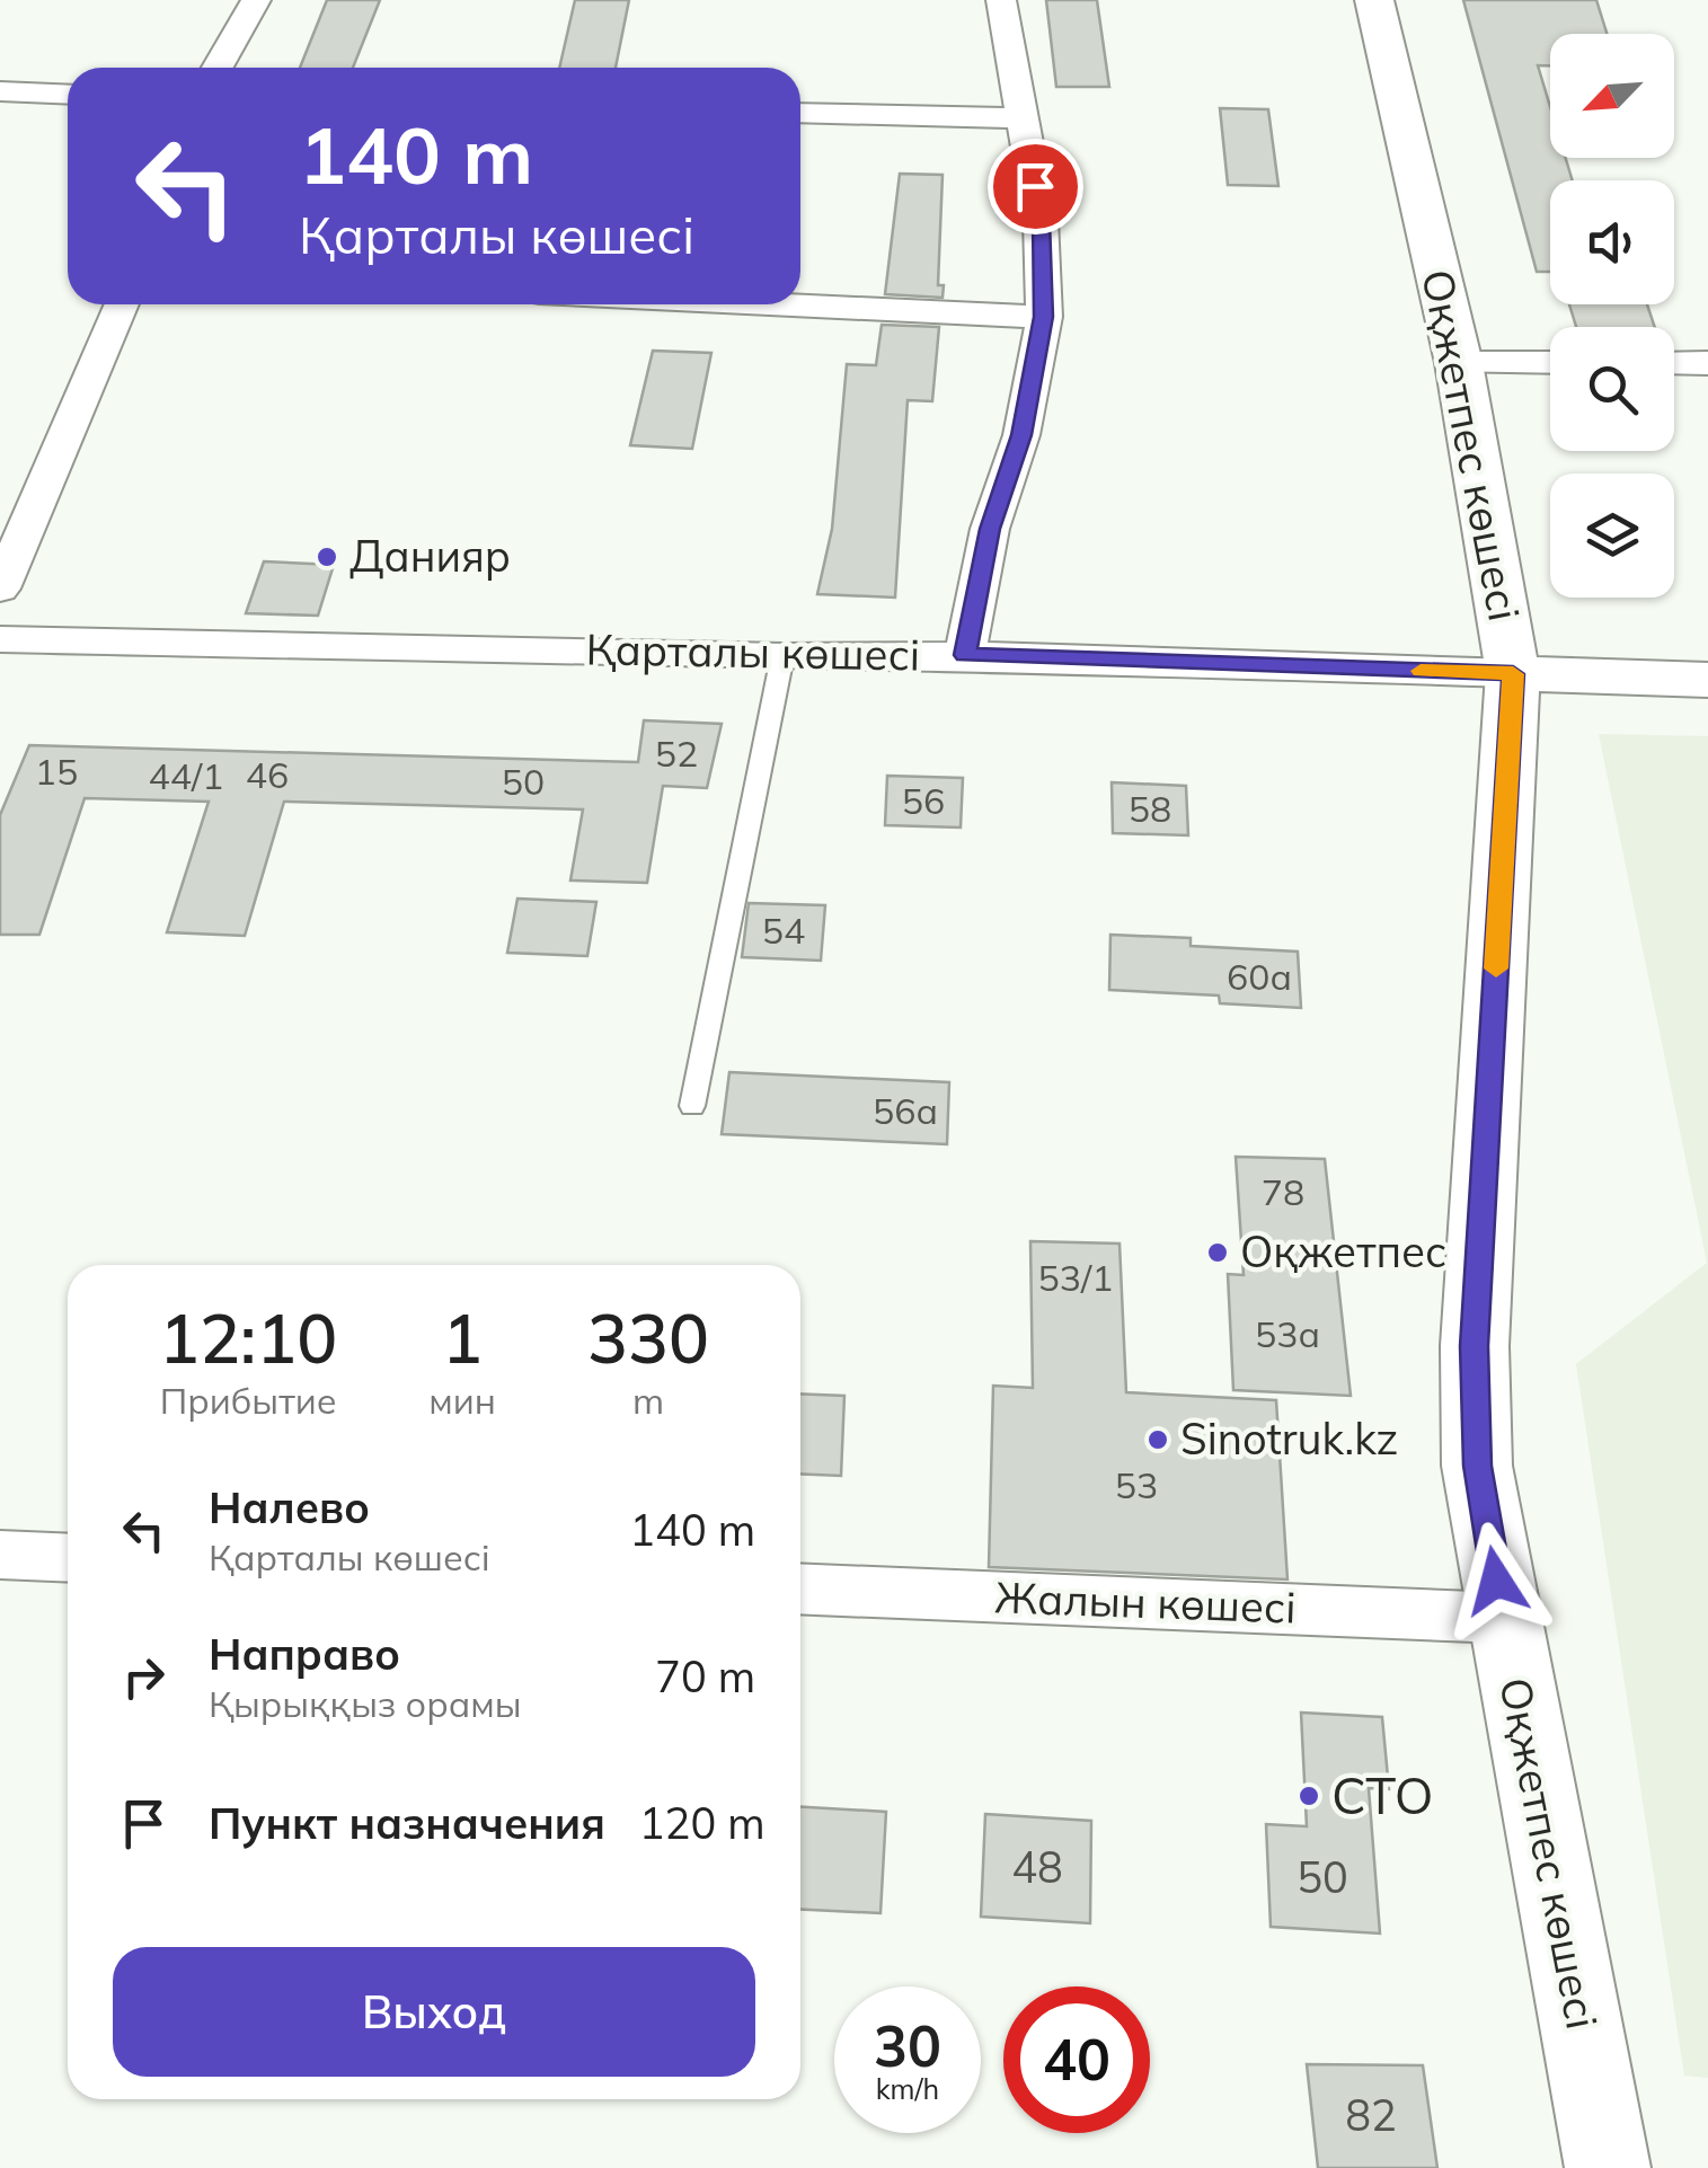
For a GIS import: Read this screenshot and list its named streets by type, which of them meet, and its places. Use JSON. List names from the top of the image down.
{
  "streets": {
    "street": ["Оқжетпес көшесі", "Қарталы көшесі", "Жалын көшесі"]
  },
  "crossings": [
    ["Оқжетпес көшесі", "Қарталы көшесі"],
    ["Оқжетпес көшесі", "Жалын көшесі"]
  ],
  "places": [
    "Данияр",
    "Оқжетпес",
    "Sinotruk.kz",
    "СТО"
  ],
  "house_numbers": [
    "52",
    "15",
    "46",
    "44/1",
    "50",
    "56",
    "58",
    "54",
    "60а",
    "56а",
    "78",
    "53/1",
    "53а",
    "53",
    "48",
    "50",
    "82"
  ],
  "north": "bottom left",
  "page": {
    "turn": ["140 m", "Қарталы көшесі"],
    "eta": [
      "12:10",
      "Прибытие",
      "1",
      "мин",
      "330",
      "m"
    ],
    "list": [
      {
        "name": "Налево",
        "note": "Қарталы көшесі",
        "value": "140 m"
      },
      {
        "name": "Направо",
        "note": "Қырыққыз орамы",
        "value": "70 m"
      },
      {
        "name": "Пункт назначения",
        "value": "120 m"
      }
    ],
    "buttons": "Выход",
    "speed": "30 km/h",
    "limit": "40"
  }
}
